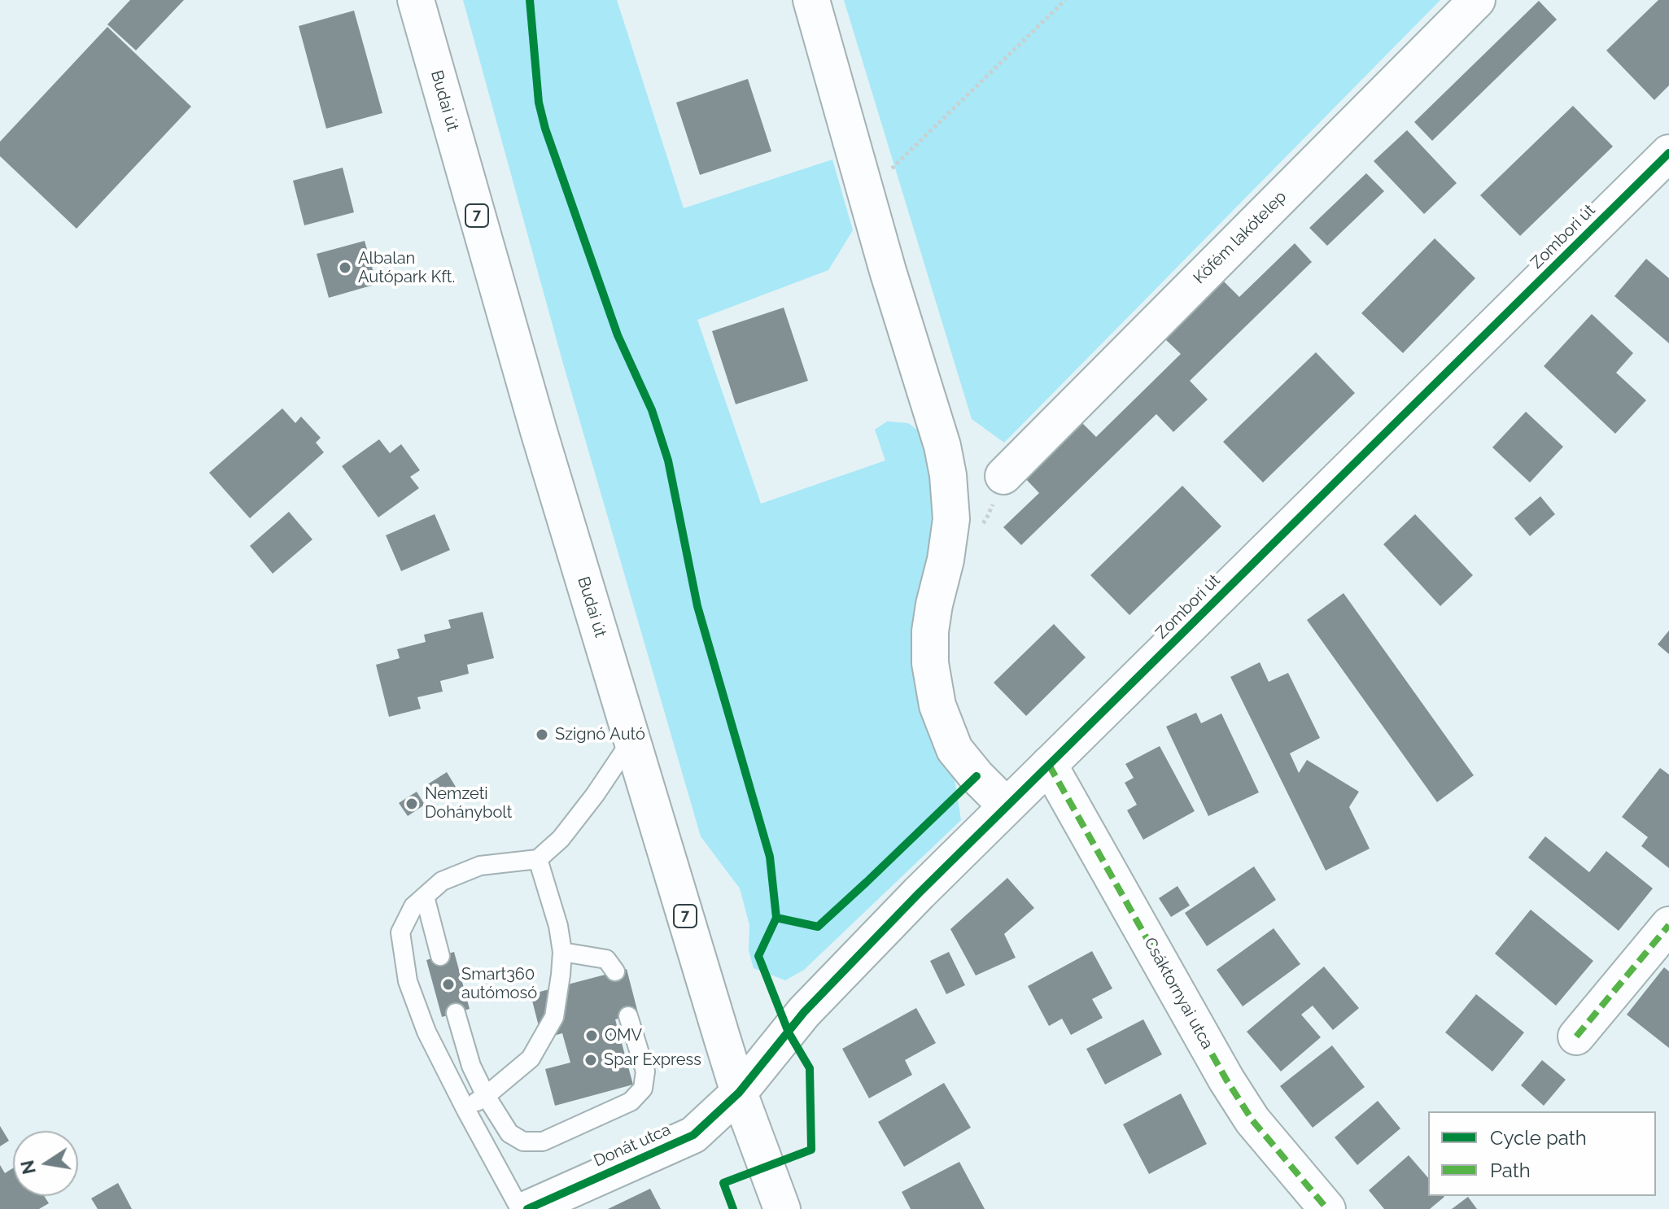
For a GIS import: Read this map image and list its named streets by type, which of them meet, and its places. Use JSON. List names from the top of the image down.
{
  "streets": {
    "street": [
      "Budai út",
      "7",
      "Zombori út",
      "Köfém lakótelep",
      "Csáktornyai utca",
      "Donát utca"
    ]
  },
  "crossings": [
    ["Budai út", "Zombori út"],
    ["Budai út", "Donát utca"],
    ["Zombori út", "Csáktornyai utca"],
    ["Zombori út", "Donát utca"]
  ],
  "places": [
    "Albalan Autópark Kft.",
    "Szignó Autó",
    "Nemzeti Dohánybolt",
    "Smart360 autómosó",
    "OMV",
    "Spar Express"
  ],
  "legend": ["Cycle path", "Path"],
  "north": "left"
}
